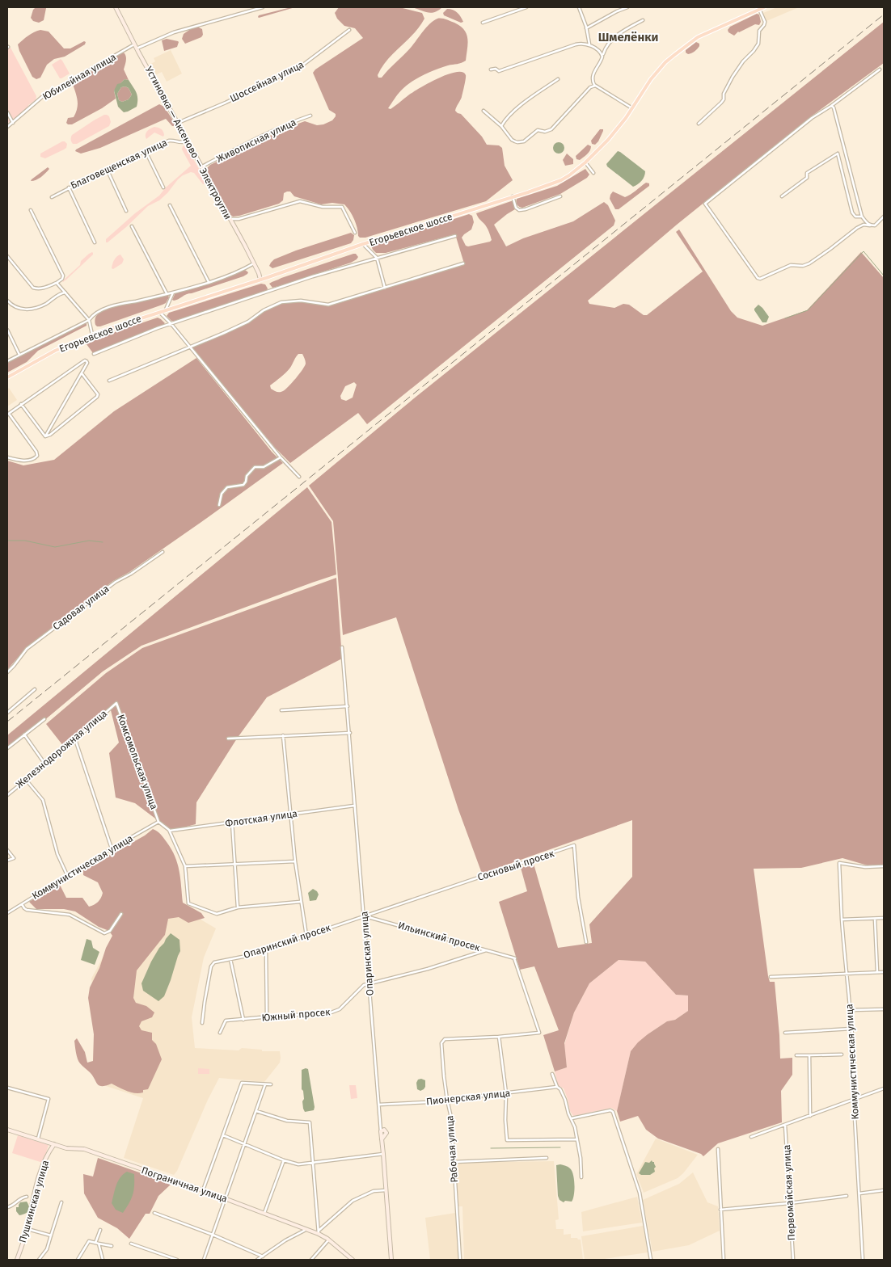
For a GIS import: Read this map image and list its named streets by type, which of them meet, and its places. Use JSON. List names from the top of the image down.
{
  "streets": {
    "main road": ["Егорьевское шоссе"],
    "street": [
      "Юбилейная улица",
      "Шоссейная улица",
      "Живописная улица",
      "Устиновка — Аксеново — Электроугли",
      "Благовещенская улица",
      "Садовая улица",
      "Железнодорожная улица",
      "Комсомольская улица",
      "Флотская улица",
      "Сосновый просек",
      "Коммунистическая улица",
      "Ильинский просек",
      "Опаринский просек",
      "Опаринская улица",
      "Южный просек",
      "Пионерская улица",
      "Рабочая улица",
      "Пограничная улица",
      "Первомайская улица",
      "Пушкинская улица"
    ]
  },
  "crossings": [
    ["Юбилейная улица", "Устиновка — Аксеново — Электроугли"],
    ["Шоссейная улица", "Устиновка — Аксеново — Электроугли"],
    ["Живописная улица", "Устиновка — Аксеново — Электроугли"],
    ["Устиновка — Аксеново — Электроугли", "Благовещенская улица"],
    ["Устиновка — Аксеново — Электроугли", "Егорьевское шоссе"],
    ["Железнодорожная улица", "Комсомольская улица"],
    ["Комсомольская улица", "Коммунистическая улица"],
    ["Флотская улица", "Опаринская улица"],
    ["Сосновый просек", "Ильинский просек"],
    ["Сосновый просек", "Опаринский просек"],
    ["Сосновый просек", "Опаринская улица"],
    ["Ильинский просек", "Опаринский просек"],
    ["Ильинский просек", "Опаринская улица"],
    ["Ильинский просек", "Рабочая улица"],
    ["Опаринский просек", "Опаринская улица"],
    ["Опаринская улица", "Южный просек"],
    ["Опаринская улица", "Пионерская улица"],
    ["Пионерская улица", "Рабочая улица"],
    ["Пограничная улица", "Пушкинская улица"]
  ],
  "districts": ["Шмелёнки"]
}
